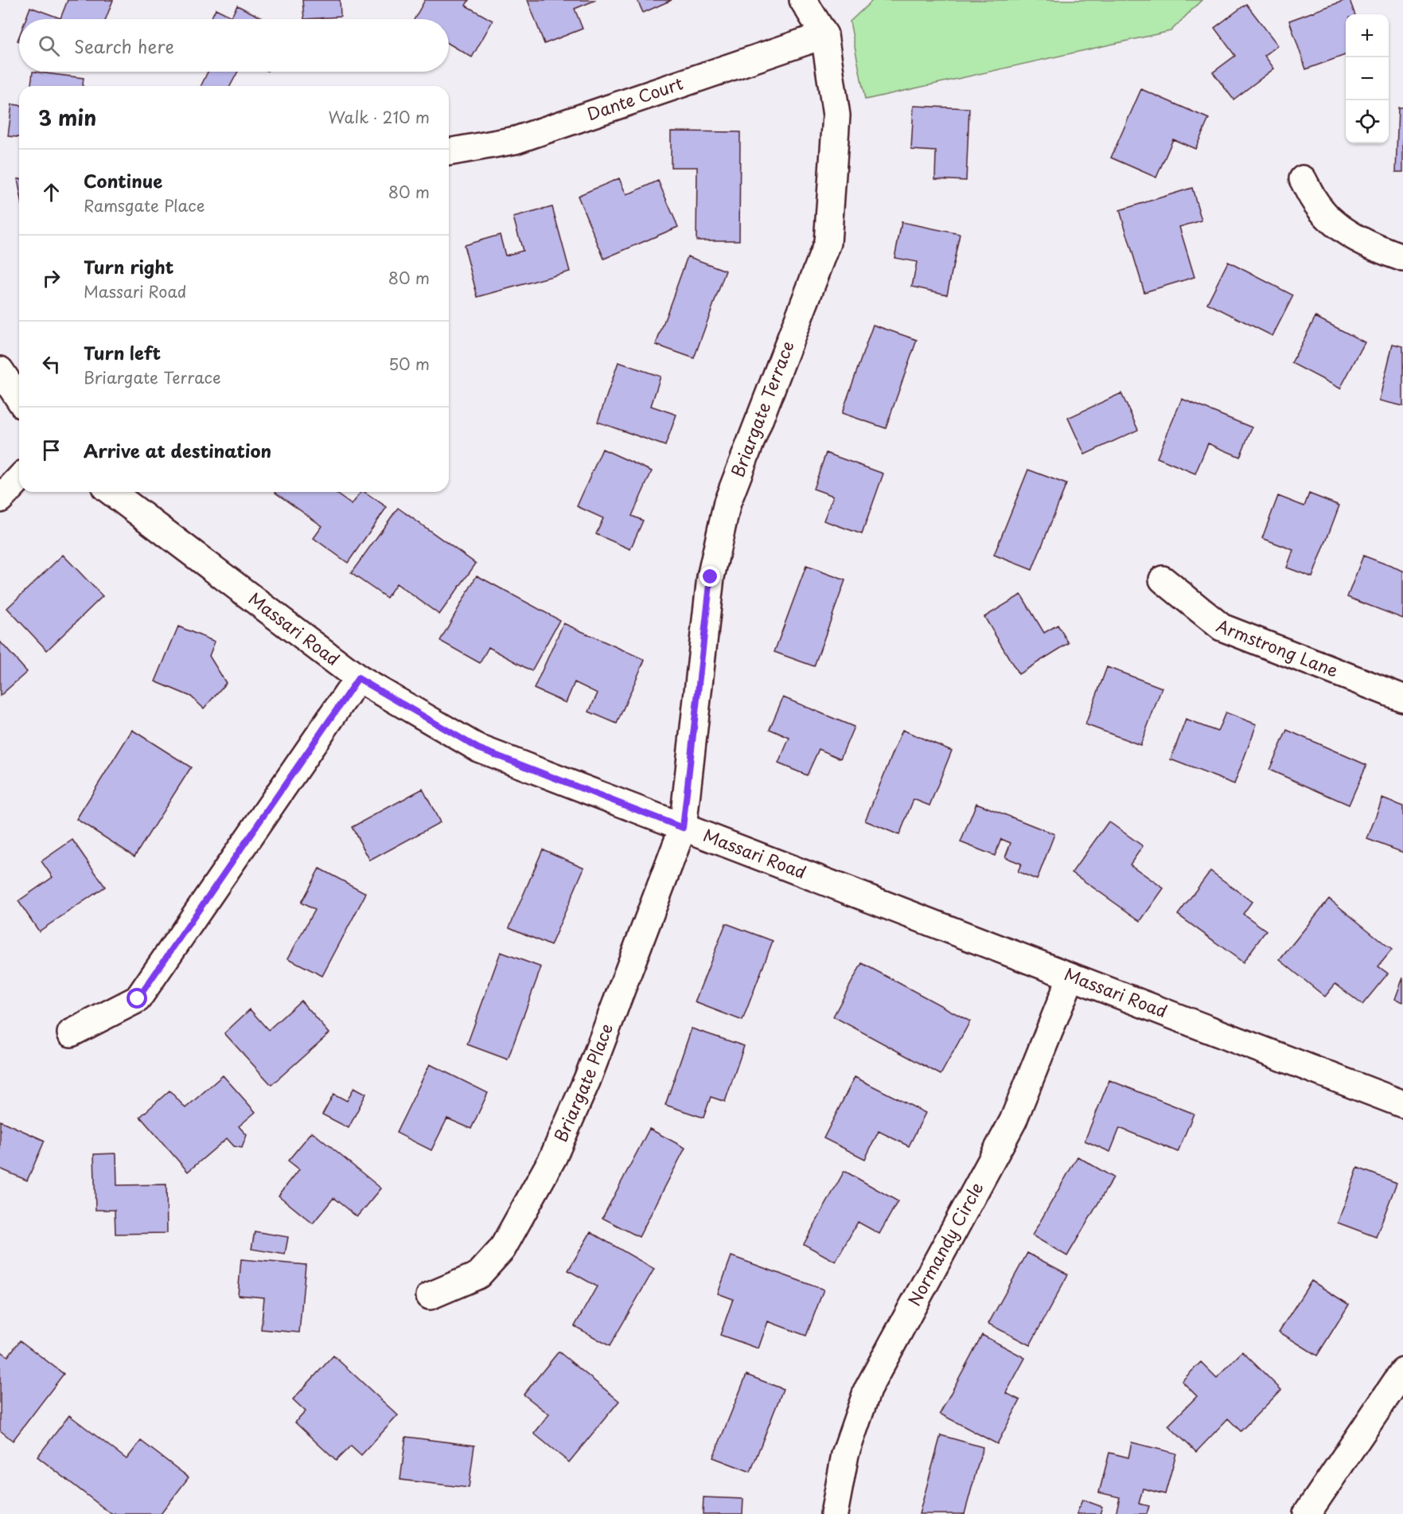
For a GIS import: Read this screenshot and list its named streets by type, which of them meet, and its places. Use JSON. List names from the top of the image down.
{
  "streets": {
    "street": [
      "Dante Court",
      "Briargate Terrace",
      "Massari Road",
      "Armstrong Lane",
      "Briargate Place",
      "Normandy Circle"
    ]
  },
  "crossings": [
    ["Dante Court", "Briargate Terrace"],
    ["Briargate Terrace", "Massari Road"],
    ["Briargate Terrace", "Briargate Place"],
    ["Massari Road", "Briargate Place"],
    ["Massari Road", "Normandy Circle"]
  ],
  "page": {
    "map_buttons": ["+", "−"],
    "search": "Search here",
    "heading": ["3 min", "Walk · 210 m"],
    "list": [
      ["Continue", "Ramsgate Place", "80 m"],
      ["Turn right", "Massari Road", "80 m"],
      ["Turn left", "Briargate Terrace", "50 m"],
      "Arrive at destination"
    ]
  }
}
